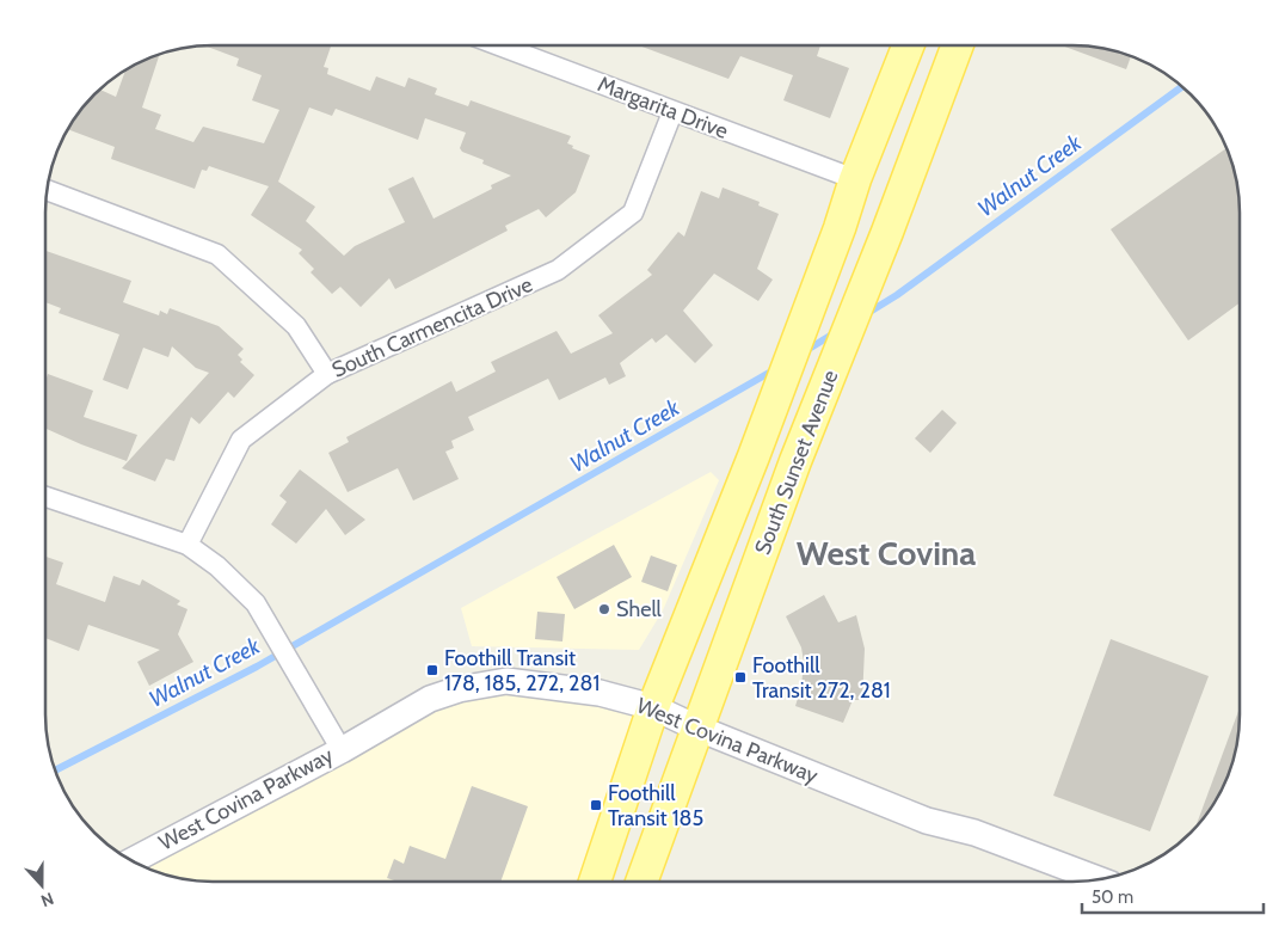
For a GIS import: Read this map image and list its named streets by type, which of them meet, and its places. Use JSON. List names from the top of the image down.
{
  "streets": {
    "main road": ["South Sunset Avenue"],
    "street": ["Margarita Drive", "South Carmencita Drive", "West Covina Parkway"]
  },
  "crossings": [
    ["Margarita Drive", "South Carmencita Drive"],
    ["Margarita Drive", "South Sunset Avenue"],
    ["South Sunset Avenue", "West Covina Parkway"]
  ],
  "districts": ["West Covina"],
  "water": ["Walnut Creek"],
  "places": {
    "other": ["Shell"],
    "transit": ["Foothill Transit 178, 185, 272, 281", "Foothill Transit 272, 281", "Foothill Transit 185"]
  },
  "scale_bar": "50 m",
  "north": "bottom"
}
